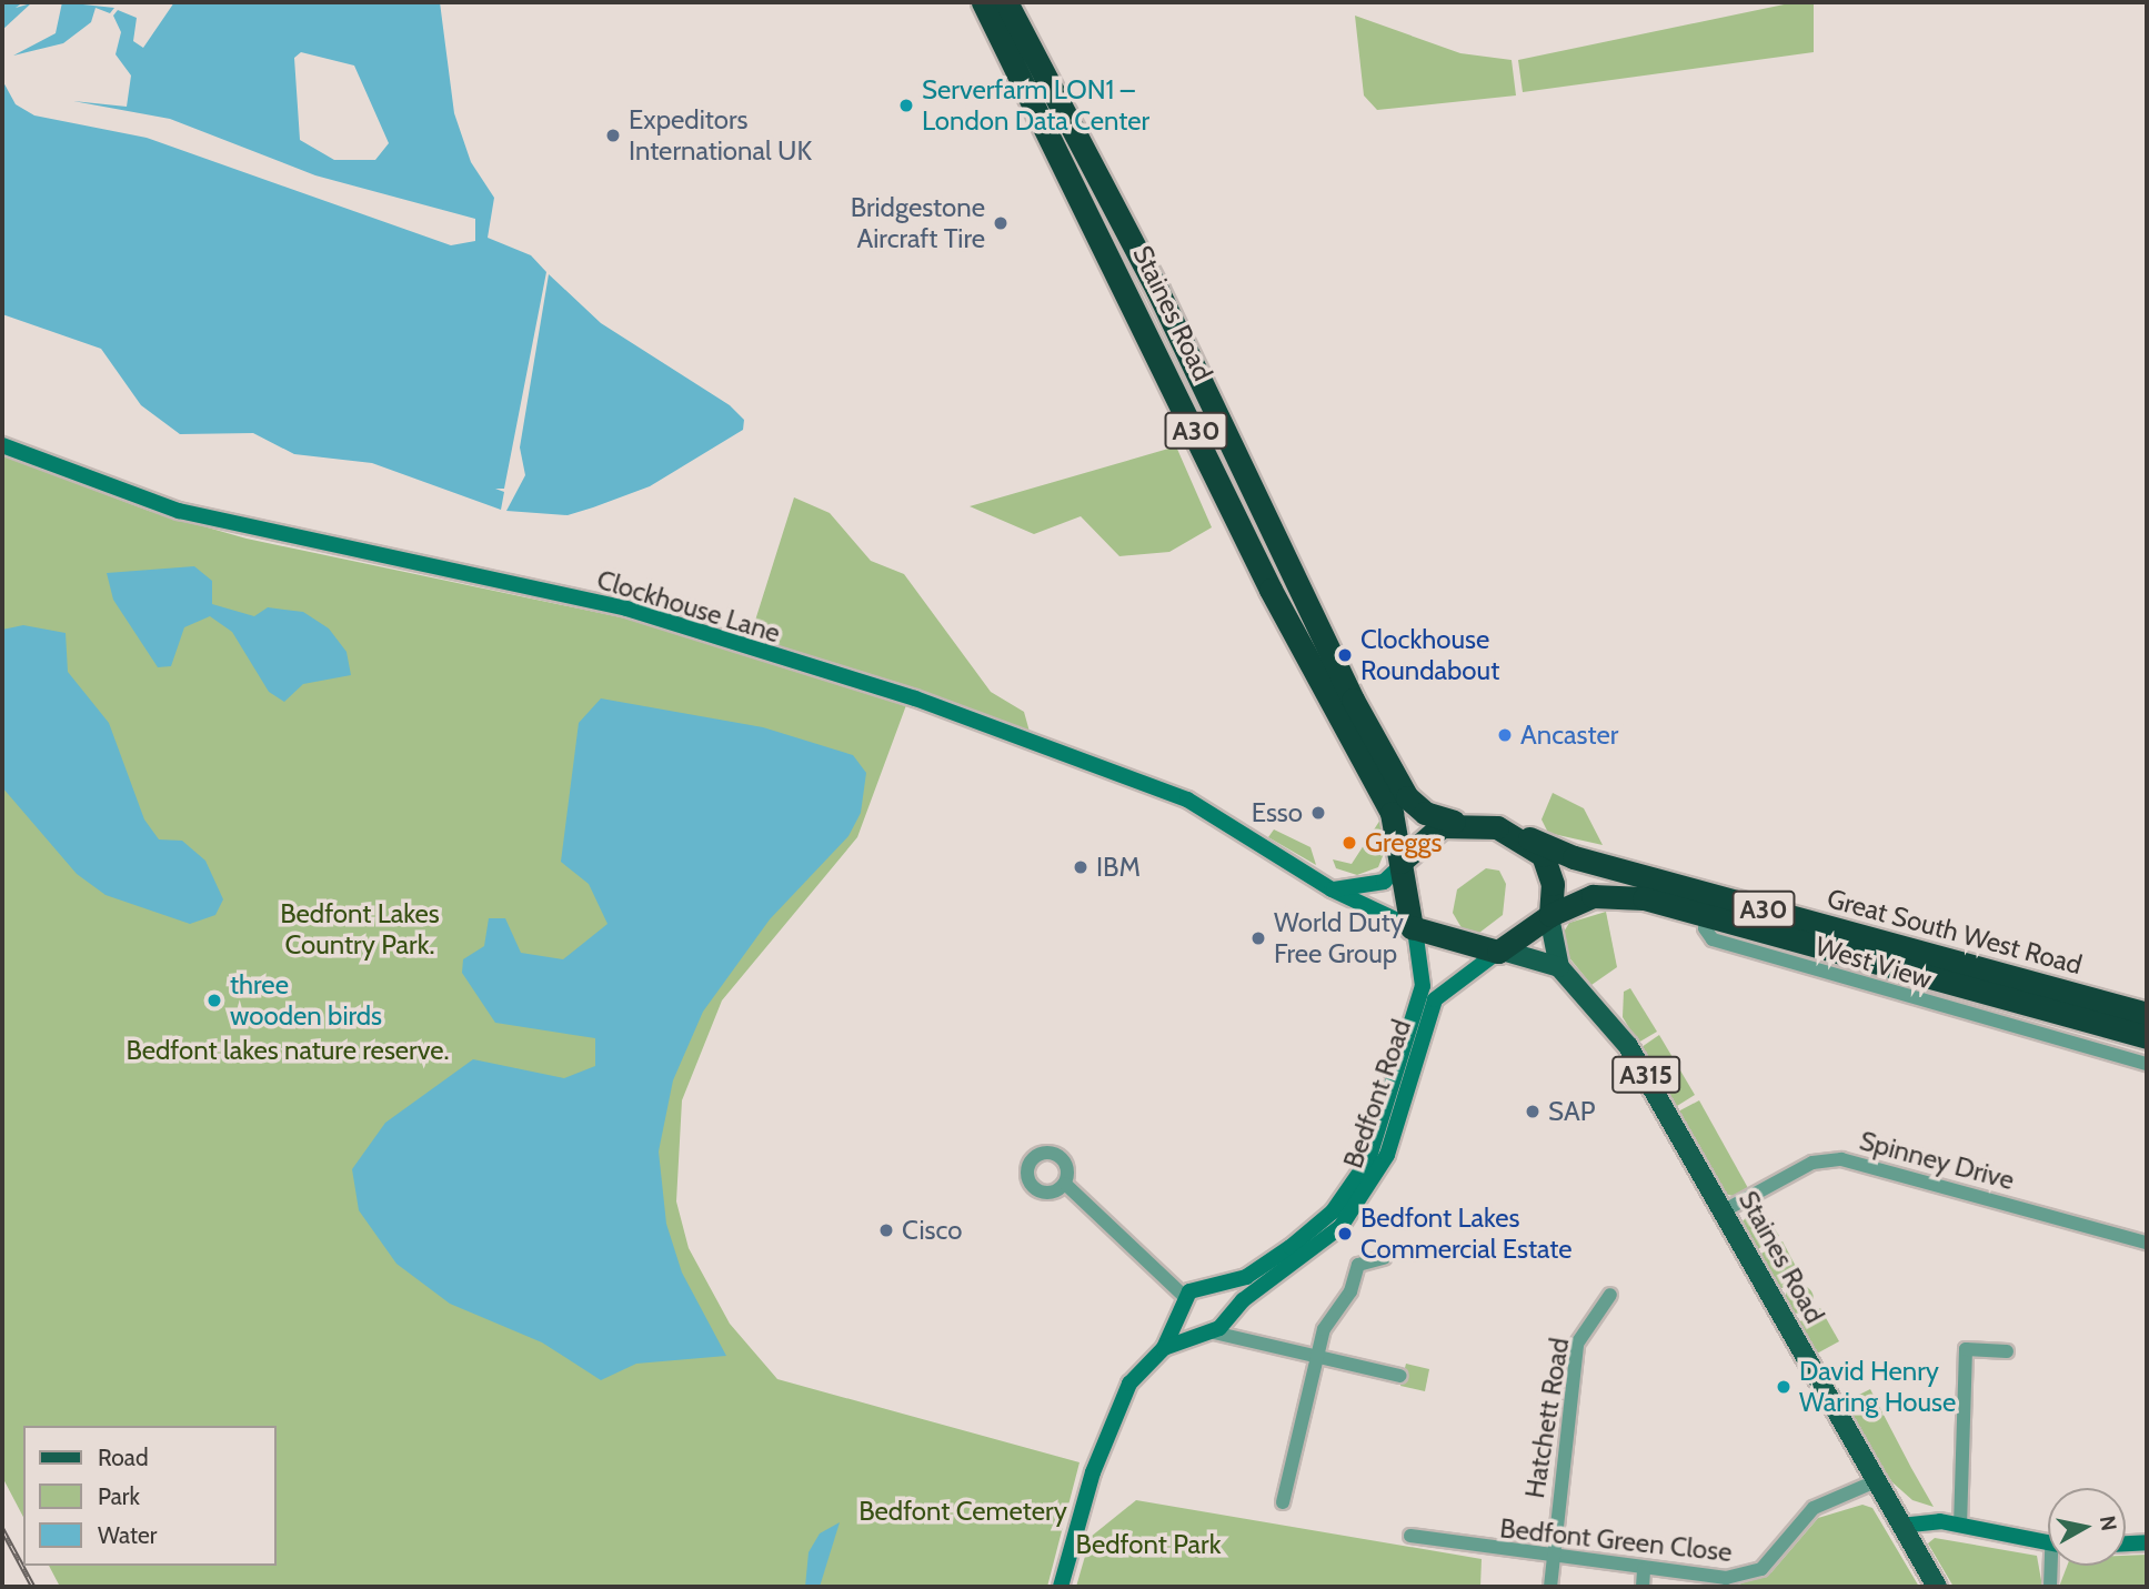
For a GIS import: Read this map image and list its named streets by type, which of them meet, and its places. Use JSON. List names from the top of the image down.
{
  "streets": {
    "highway": ["Staines Road", "A30", "Great South West Road"],
    "main road": ["A315"],
    "street": [
      "Clockhouse Lane",
      "Bedfont Road",
      "Spinney Drive",
      "Hatchett Road",
      "Bedfont Green Close"
    ]
  },
  "crossings": [
    ["Staines Road", "Clockhouse Lane"],
    ["Staines Road", "Great South West Road"],
    ["Staines Road", "Bedfont Road"],
    ["Staines Road", "Spinney Drive"],
    ["Staines Road", "Bedfont Green Close"],
    ["Clockhouse Lane", "Great South West Road"],
    ["Clockhouse Lane", "Bedfont Road"],
    ["Great South West Road", "Bedfont Road"],
    ["Hatchett Road", "Bedfont Green Close"]
  ],
  "parks": [
    "Bedfont Lakes Country Park.",
    "Bedfont lakes nature reserve.",
    "Bedfont Cemetery",
    "Bedfont Park"
  ],
  "places": [
    "Serverfarm LON1 – London Data Center",
    "Expeditors International UK",
    "Bridgestone Aircraft Tire",
    "Clockhouse Roundabout",
    "Ancaster",
    "Esso",
    "Greggs",
    "IBM",
    "World Duty Free Group",
    "three wooden birds",
    "SAP",
    "Cisco",
    "Bedfont Lakes Commercial Estate",
    "David Henry Waring House"
  ],
  "legend": ["Road", "Park", "Water"],
  "north": "right"
}
